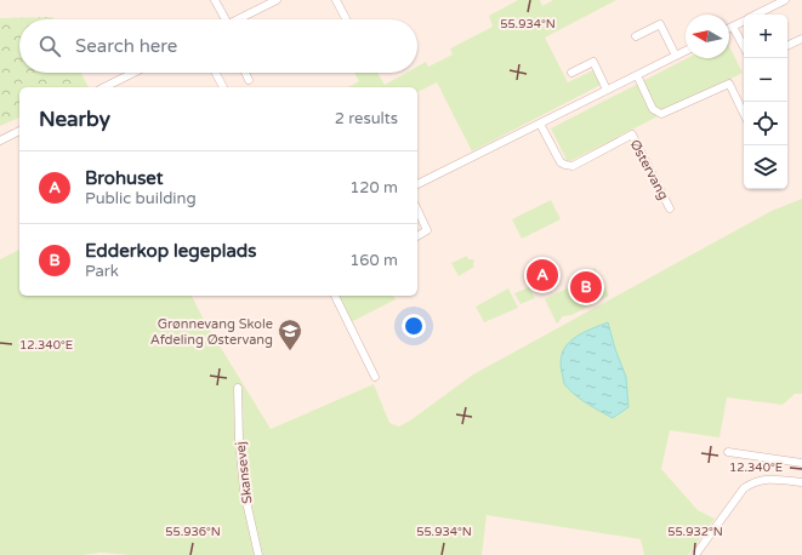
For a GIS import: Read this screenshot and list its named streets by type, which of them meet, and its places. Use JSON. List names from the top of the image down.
{
  "streets": {
    "street": ["Østervang", "Skansevej"]
  },
  "places": {
    "school or university": ["Grønnevang Skole Afdeling Østervang"]
  },
  "north": "left",
  "page": {
    "map_buttons": ["+", "−"],
    "search": "Search here",
    "heading": ["Nearby", "2 results"],
    "list": [
      {
        "mark": "A",
        "name": "Brohuset",
        "note": "Public building",
        "value": "120 m"
      },
      {
        "mark": "B",
        "name": "Edderkop legeplads",
        "note": "Park",
        "value": "160 m"
      }
    ],
    "pins": ["A", "B"]
  },
  "coordinates": [
    "55.934°N",
    "12.340°E",
    "55.936°N",
    "55.932°N"
  ]
}
